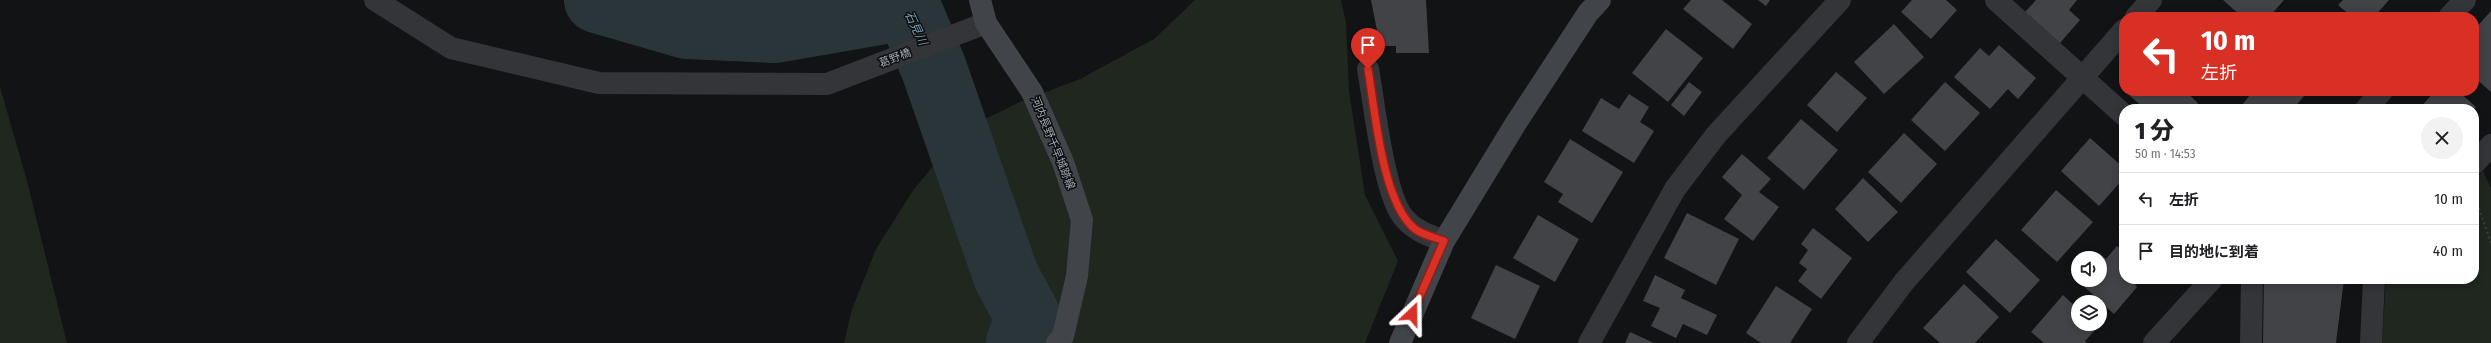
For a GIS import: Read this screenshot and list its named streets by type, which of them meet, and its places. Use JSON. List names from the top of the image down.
{
  "streets": {
    "street": ["葛野橋", "河内長野千早城跡線"]
  },
  "crossings": [
    ["葛野橋", "河内長野千早城跡線"]
  ],
  "water": ["石見川"],
  "page": {
    "turn": ["10 m", "左折"],
    "heading": ["1 分", "50 m · 14:53"],
    "list": [
      {
        "name": "左折",
        "value": "10 m"
      },
      {
        "name": "目的地に到着",
        "value": "40 m"
      }
    ]
  }
}
